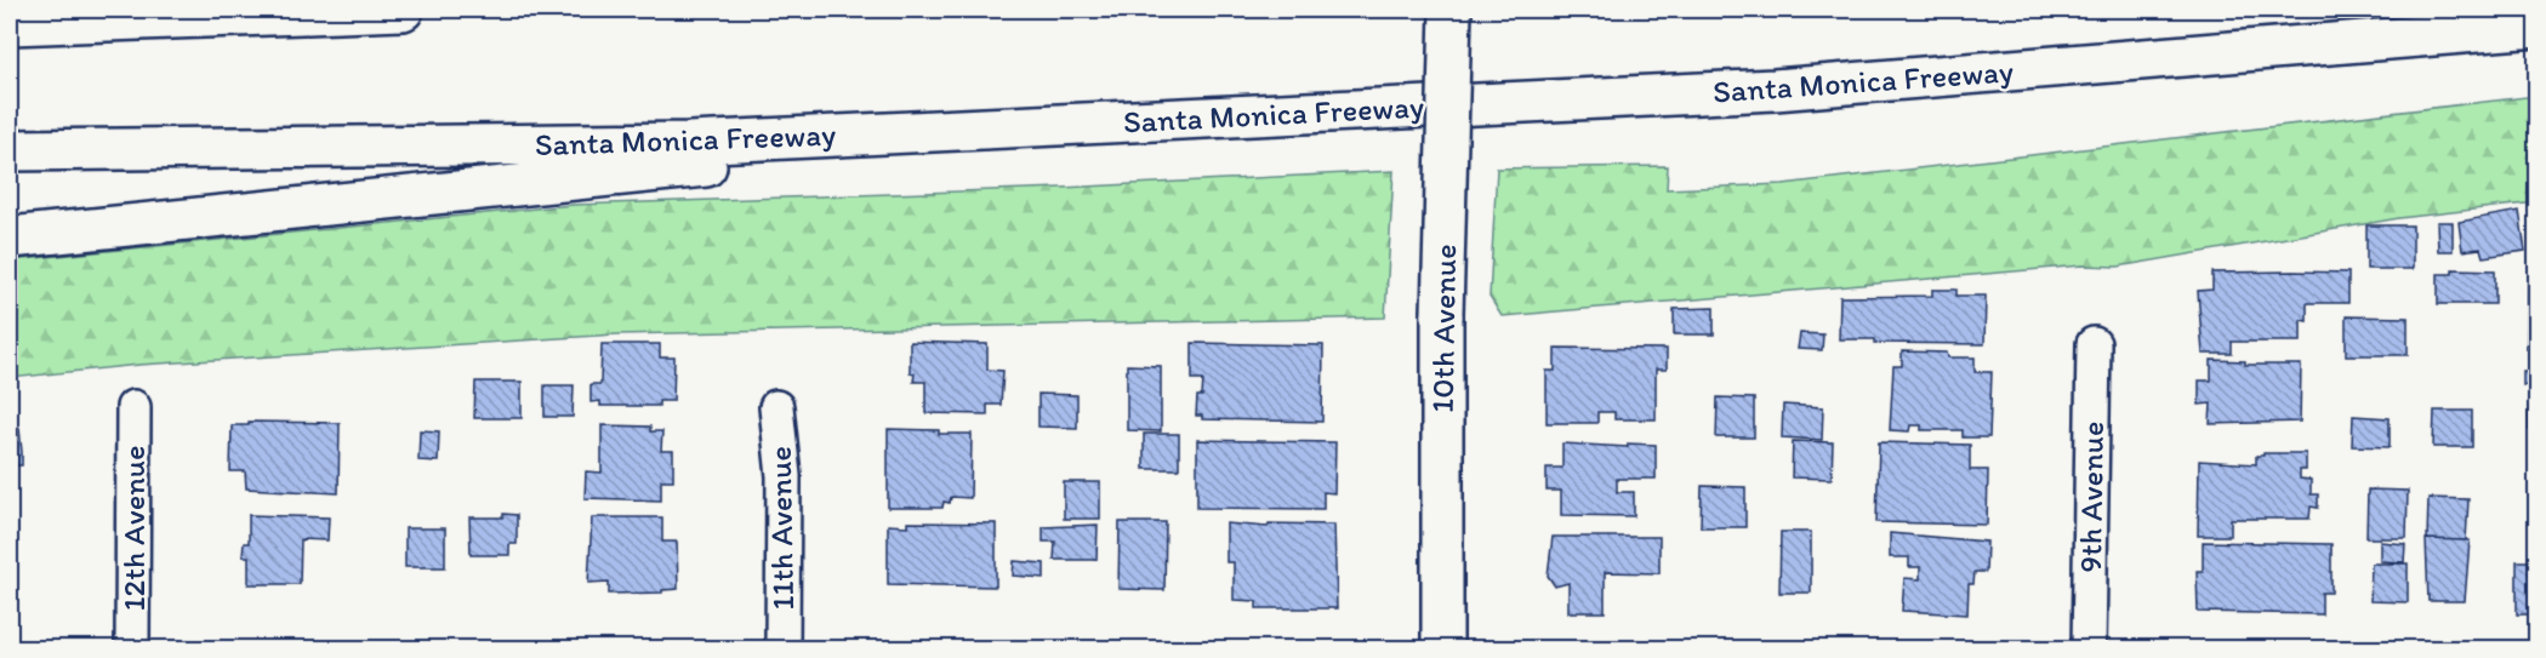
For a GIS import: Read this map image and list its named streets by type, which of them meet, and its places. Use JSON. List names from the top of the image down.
{
  "streets": {
    "main road": ["Santa Monica Freeway", "10th Avenue"],
    "street": ["9th Avenue", "12th Avenue", "11th Avenue"]
  }
}
